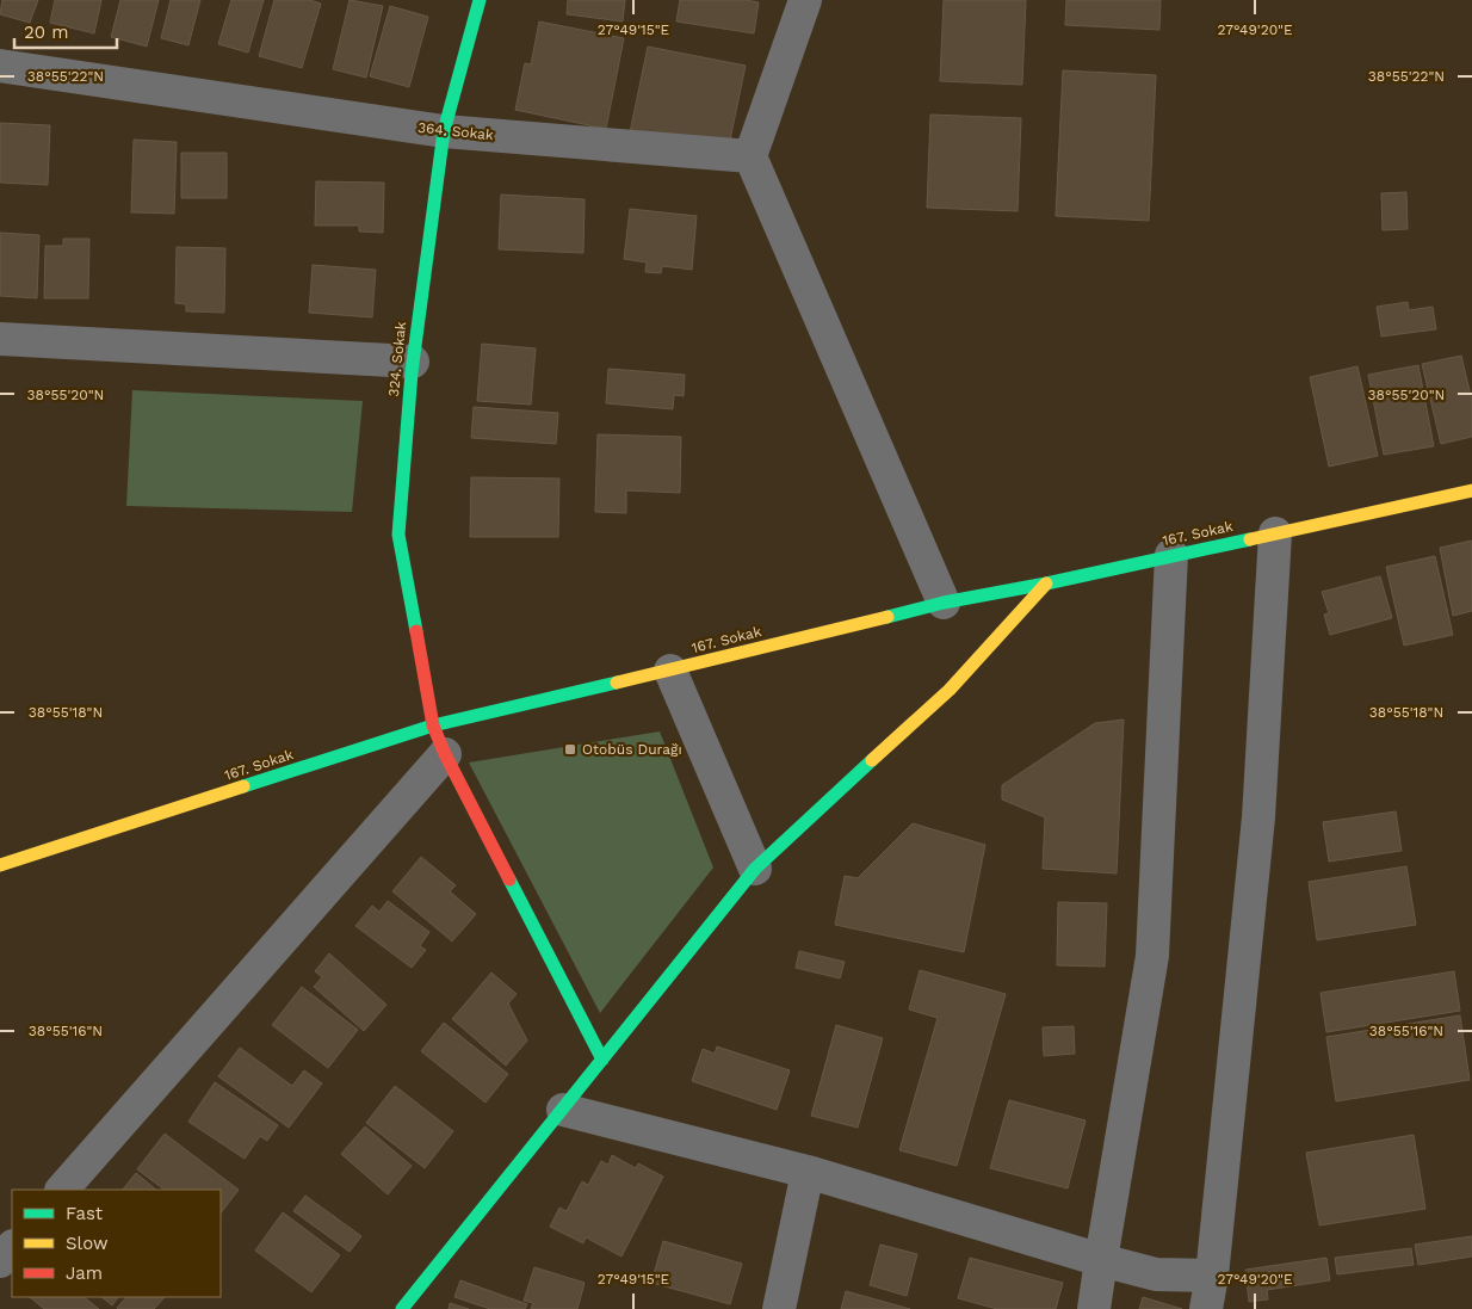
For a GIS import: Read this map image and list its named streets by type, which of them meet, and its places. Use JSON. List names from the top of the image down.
{
  "streets": {
    "street": ["364. Sokak", "324. Sokak", "167. Sokak"]
  },
  "crossings": [
    ["364. Sokak", "324. Sokak"],
    ["324. Sokak", "167. Sokak"]
  ],
  "places": {
    "transit": ["Otobüs Durağı"]
  },
  "legend": ["Fast", "Slow", "Jam"],
  "scale_bar": "20 m",
  "coordinates": [
    "27°49'15\"E",
    "27°49'20\"E",
    "38°55'22\"N",
    "38°55'20\"N",
    "38°55'18\"N",
    "38°55'16\"N"
  ]
}
